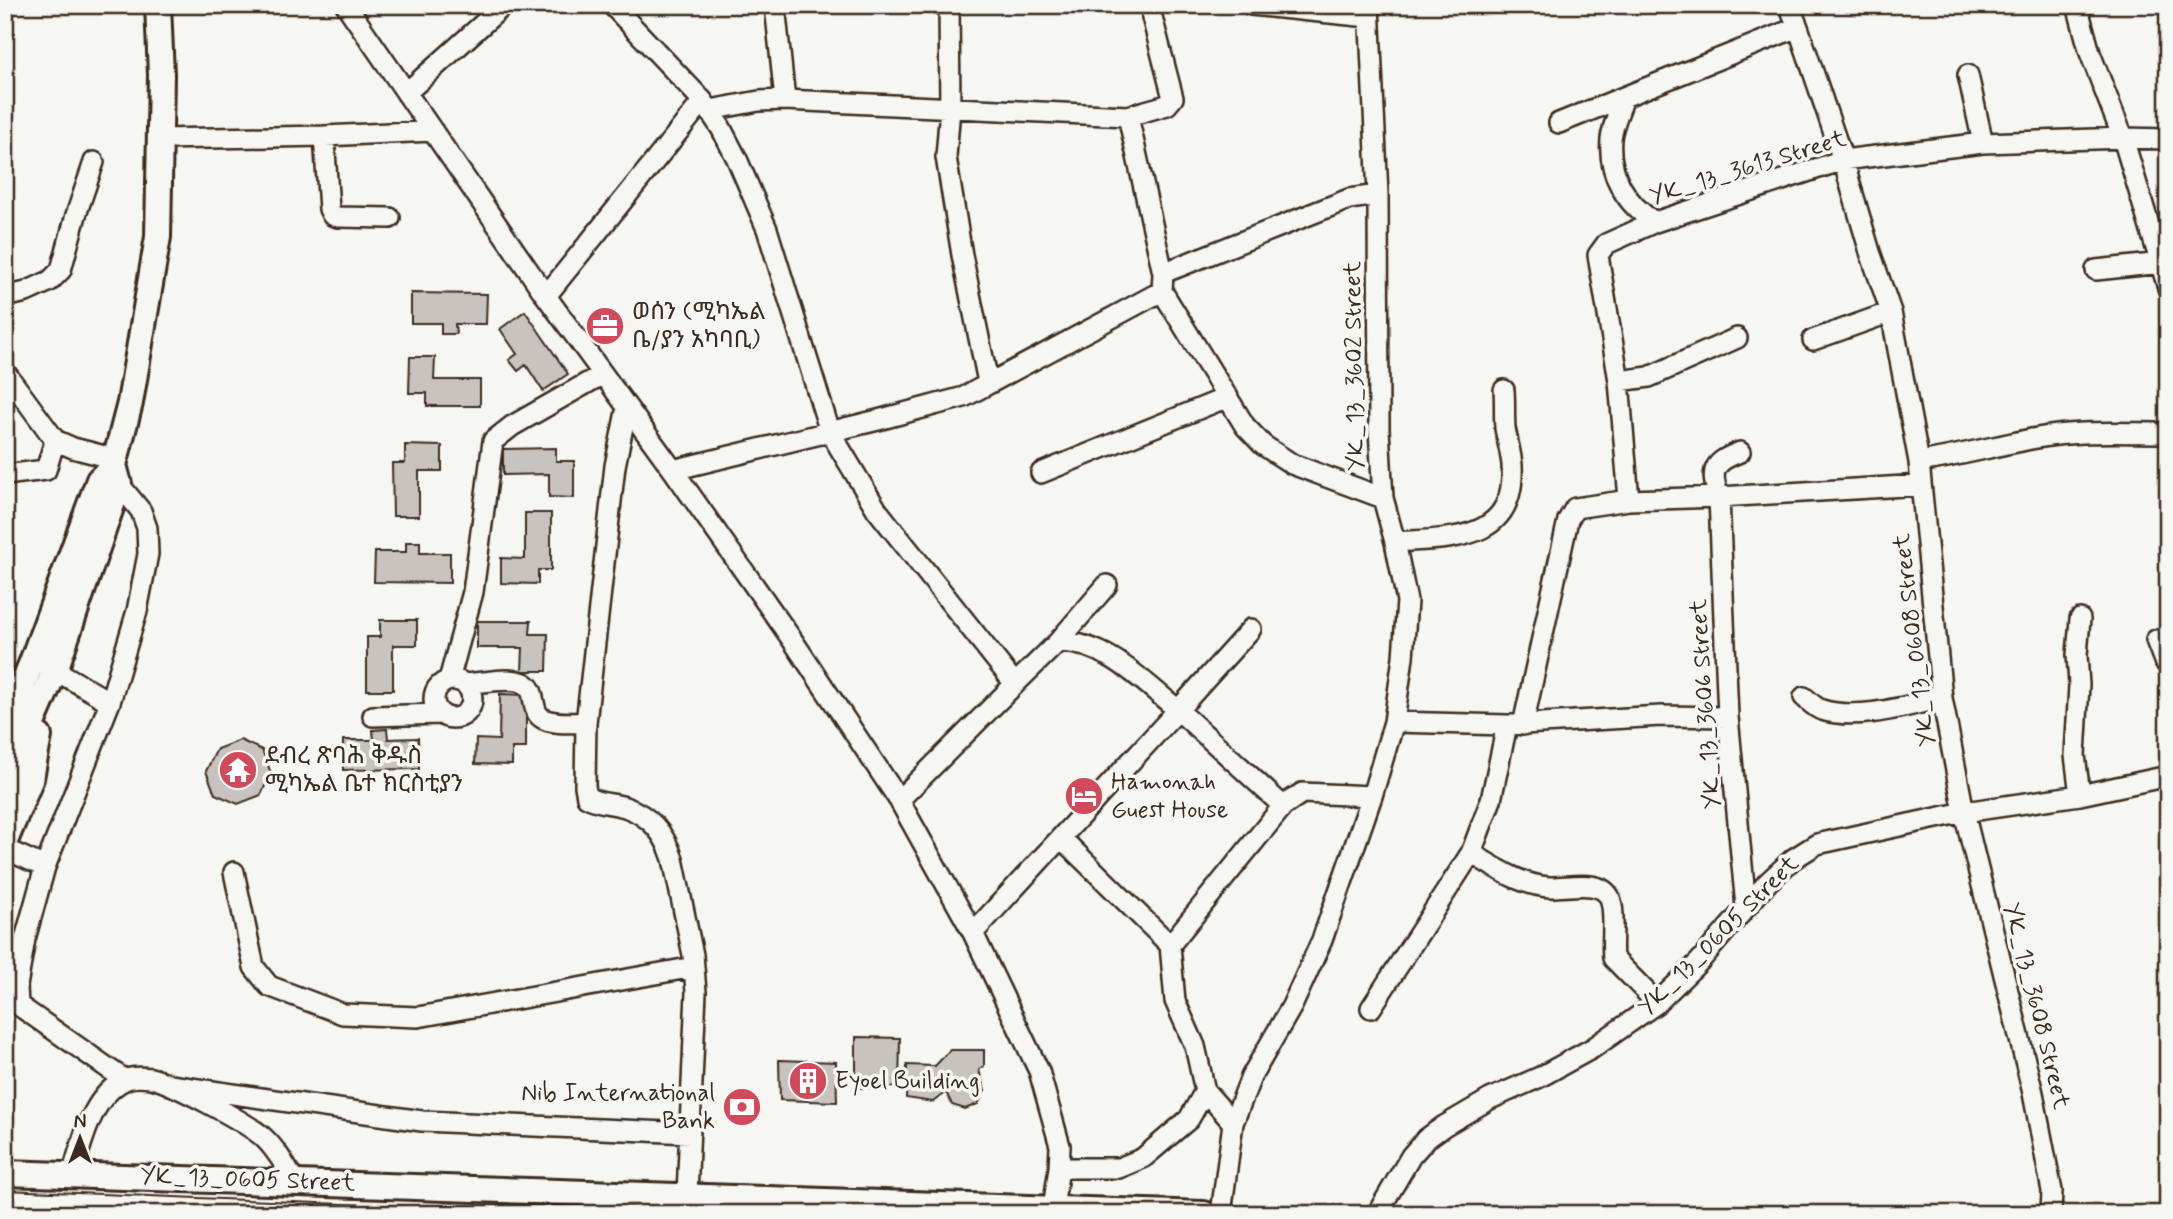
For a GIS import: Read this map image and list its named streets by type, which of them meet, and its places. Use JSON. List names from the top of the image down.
{
  "streets": {
    "main road": ["YK_13_0605 Street"],
    "street": [
      "YK_13_3613 Street",
      "YK_13_3602 Street",
      "YK_13_0608 Street",
      "YK_13_3606 Street",
      "YK_13_3608 Street"
    ]
  },
  "crossings": [
    ["YK_13_0608 Street", "YK_13_0605 Street"],
    ["YK_13_0608 Street", "YK_13_3608 Street"],
    ["YK_13_3606 Street", "YK_13_0605 Street"],
    ["YK_13_0605 Street", "YK_13_3608 Street"]
  ],
  "places": {
    "office": ["ወሰን (ሚካኤል ቤ/ያን አካባቢ)"],
    "temple": ["ደብረ ጽባሕ ቅዱስ ሚካኤል ቤተ ክርስቲያን"],
    "hotel": ["Hamonah Guest House"],
    "building": ["Eyoel Building"],
    "bank": ["Nib International Bank"]
  },
  "north": "top"
}
